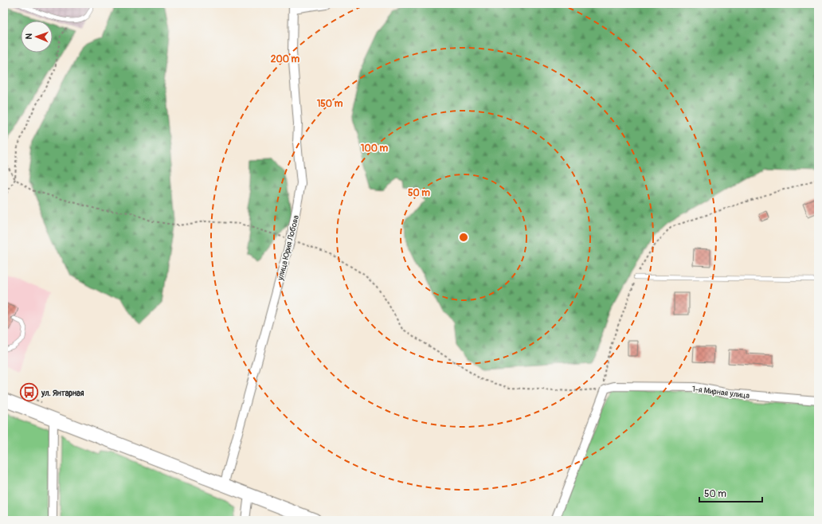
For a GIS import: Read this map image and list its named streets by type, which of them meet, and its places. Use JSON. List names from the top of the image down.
{
  "streets": {
    "street": ["улица Юрия Лобова", "1-я Мирная улица"]
  },
  "places": {
    "bus stop": ["ул. Янтарная"]
  },
  "scale_bar": "50 m",
  "north": "left",
  "rings": [
    "200 m",
    "150 m",
    "100 m",
    "50 m"
  ]
}
